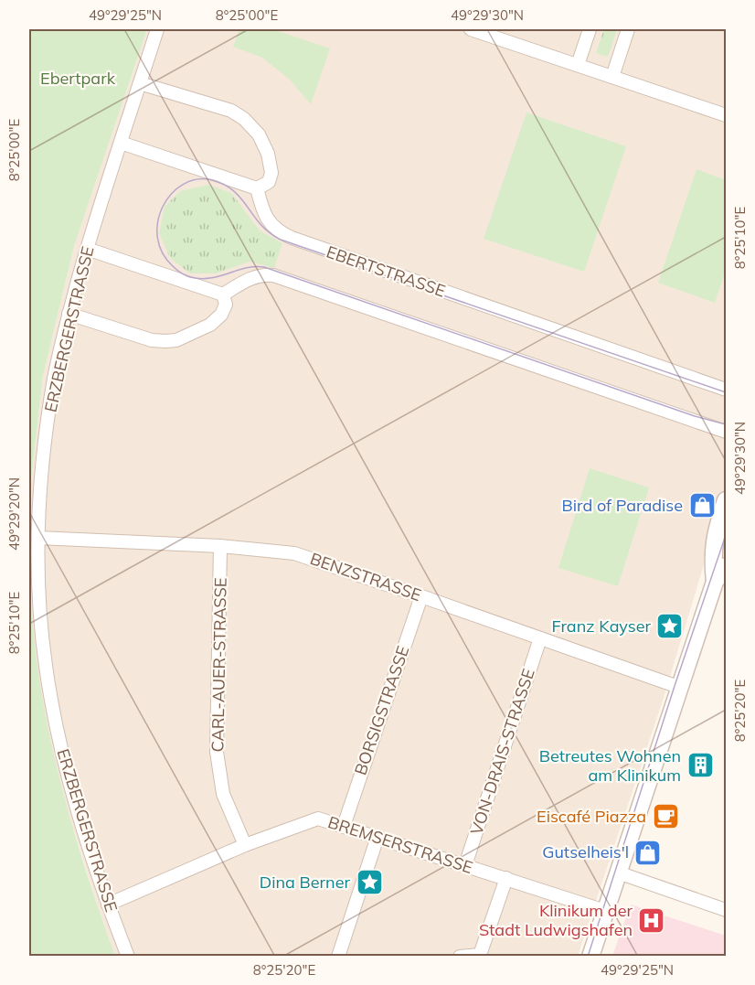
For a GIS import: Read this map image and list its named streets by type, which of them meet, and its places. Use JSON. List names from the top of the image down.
{
  "streets": {
    "street": [
      "EBERTSTRASSE",
      "ERZBERGERSTRASSE",
      "BENZSTRASSE",
      "CARL-AUER-STRASSE",
      "BORSIGSTRASSE",
      "VON-DRAIS-STRASSE",
      "BREMSERSTRASSE"
    ]
  },
  "crossings": [
    ["ERZBERGERSTRASSE", "BENZSTRASSE"],
    ["ERZBERGERSTRASSE", "BREMSERSTRASSE"],
    ["BENZSTRASSE", "CARL-AUER-STRASSE"],
    ["BENZSTRASSE", "BORSIGSTRASSE"],
    ["BENZSTRASSE", "VON-DRAIS-STRASSE"],
    ["CARL-AUER-STRASSE", "BREMSERSTRASSE"],
    ["BORSIGSTRASSE", "BREMSERSTRASSE"],
    ["VON-DRAIS-STRASSE", "BREMSERSTRASSE"]
  ],
  "parks": ["Ebertpark"],
  "places": {
    "shop": ["Bird of Paradise", "Gutselheis'l"],
    "place": ["Franz Kayser", "Dina Berner"],
    "building": ["Betreutes Wohnen am Klinikum"],
    "cafe": ["Eiscafé Piazza"],
    "hospital": ["Klinikum der Stadt Ludwigshafen"]
  },
  "coordinates": [
    "49°29'25\"N",
    "8°25'00\"E",
    "49°29'30\"N",
    "8°25'10\"E",
    "49°29'20\"N",
    "8°25'20\"E"
  ]
}
